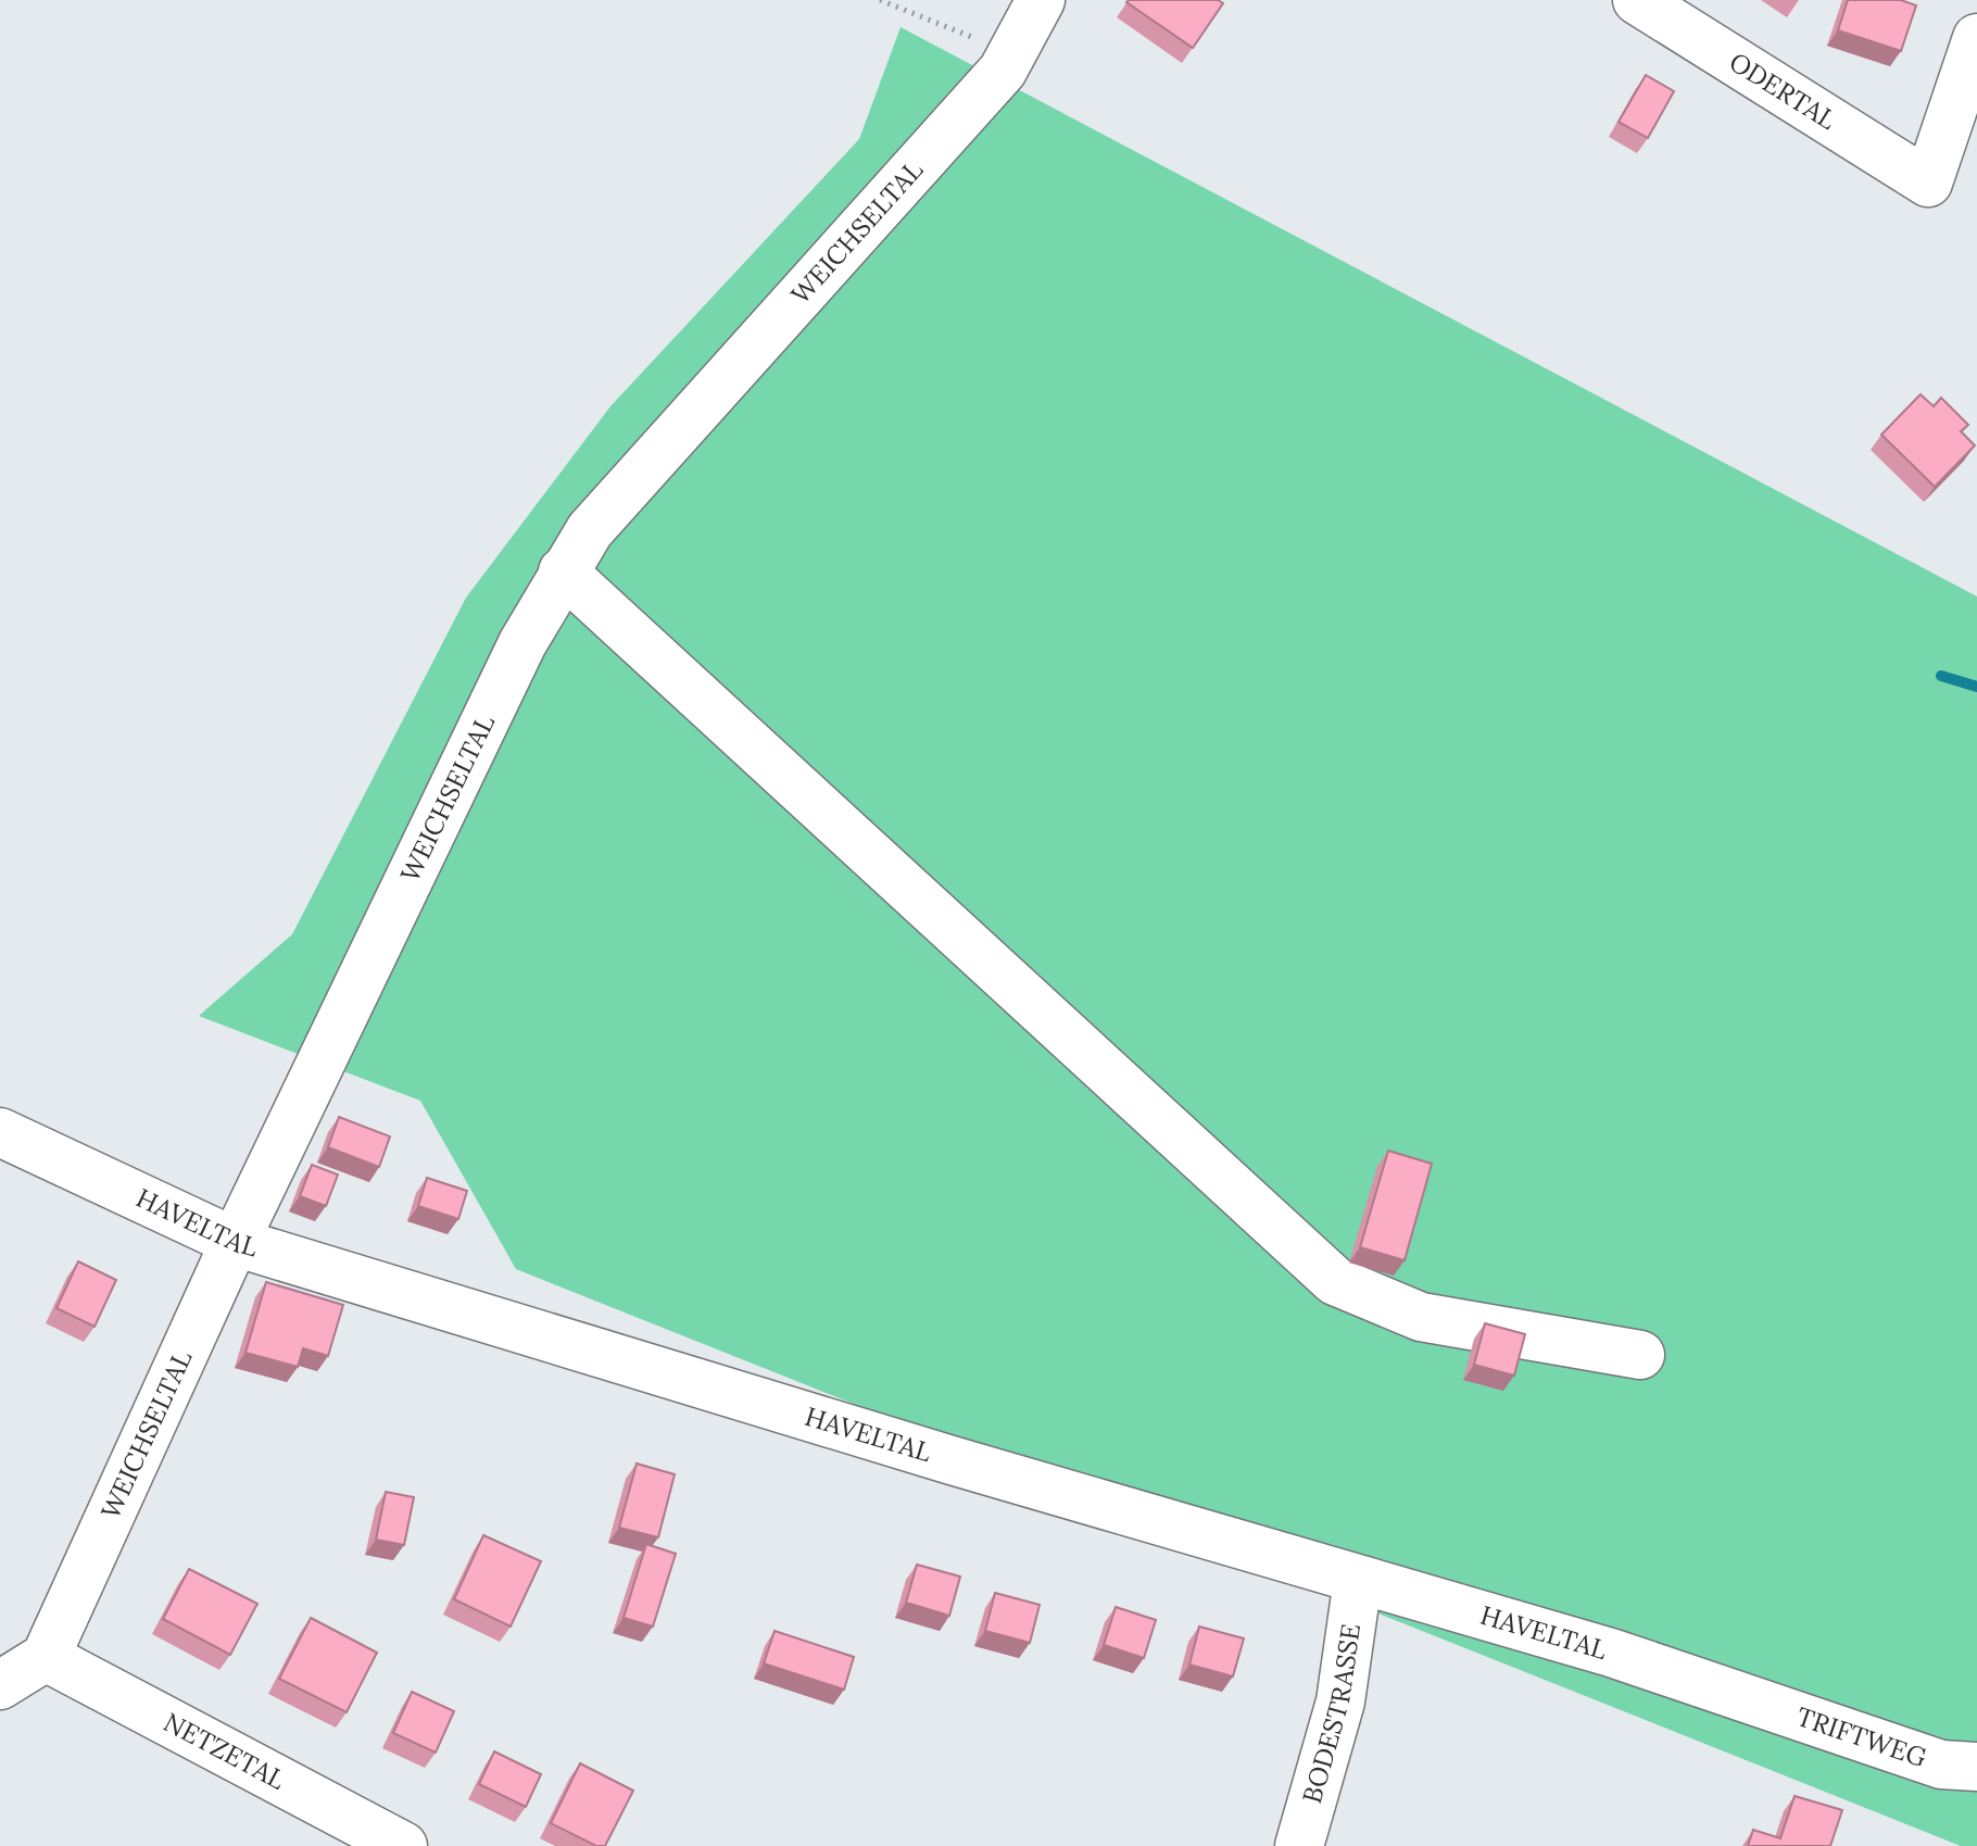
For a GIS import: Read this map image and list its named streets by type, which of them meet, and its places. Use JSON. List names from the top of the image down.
{
  "streets": {
    "street": [
      "ODERTAL",
      "WEICHSELTAL",
      "HAVELTAL",
      "BODESTRASSE",
      "TRIFTWEG",
      "NETZETAL"
    ]
  },
  "crossings": [
    ["WEICHSELTAL", "HAVELTAL"],
    ["WEICHSELTAL", "NETZETAL"],
    ["HAVELTAL", "BODESTRASSE"],
    ["HAVELTAL", "TRIFTWEG"]
  ]
}
